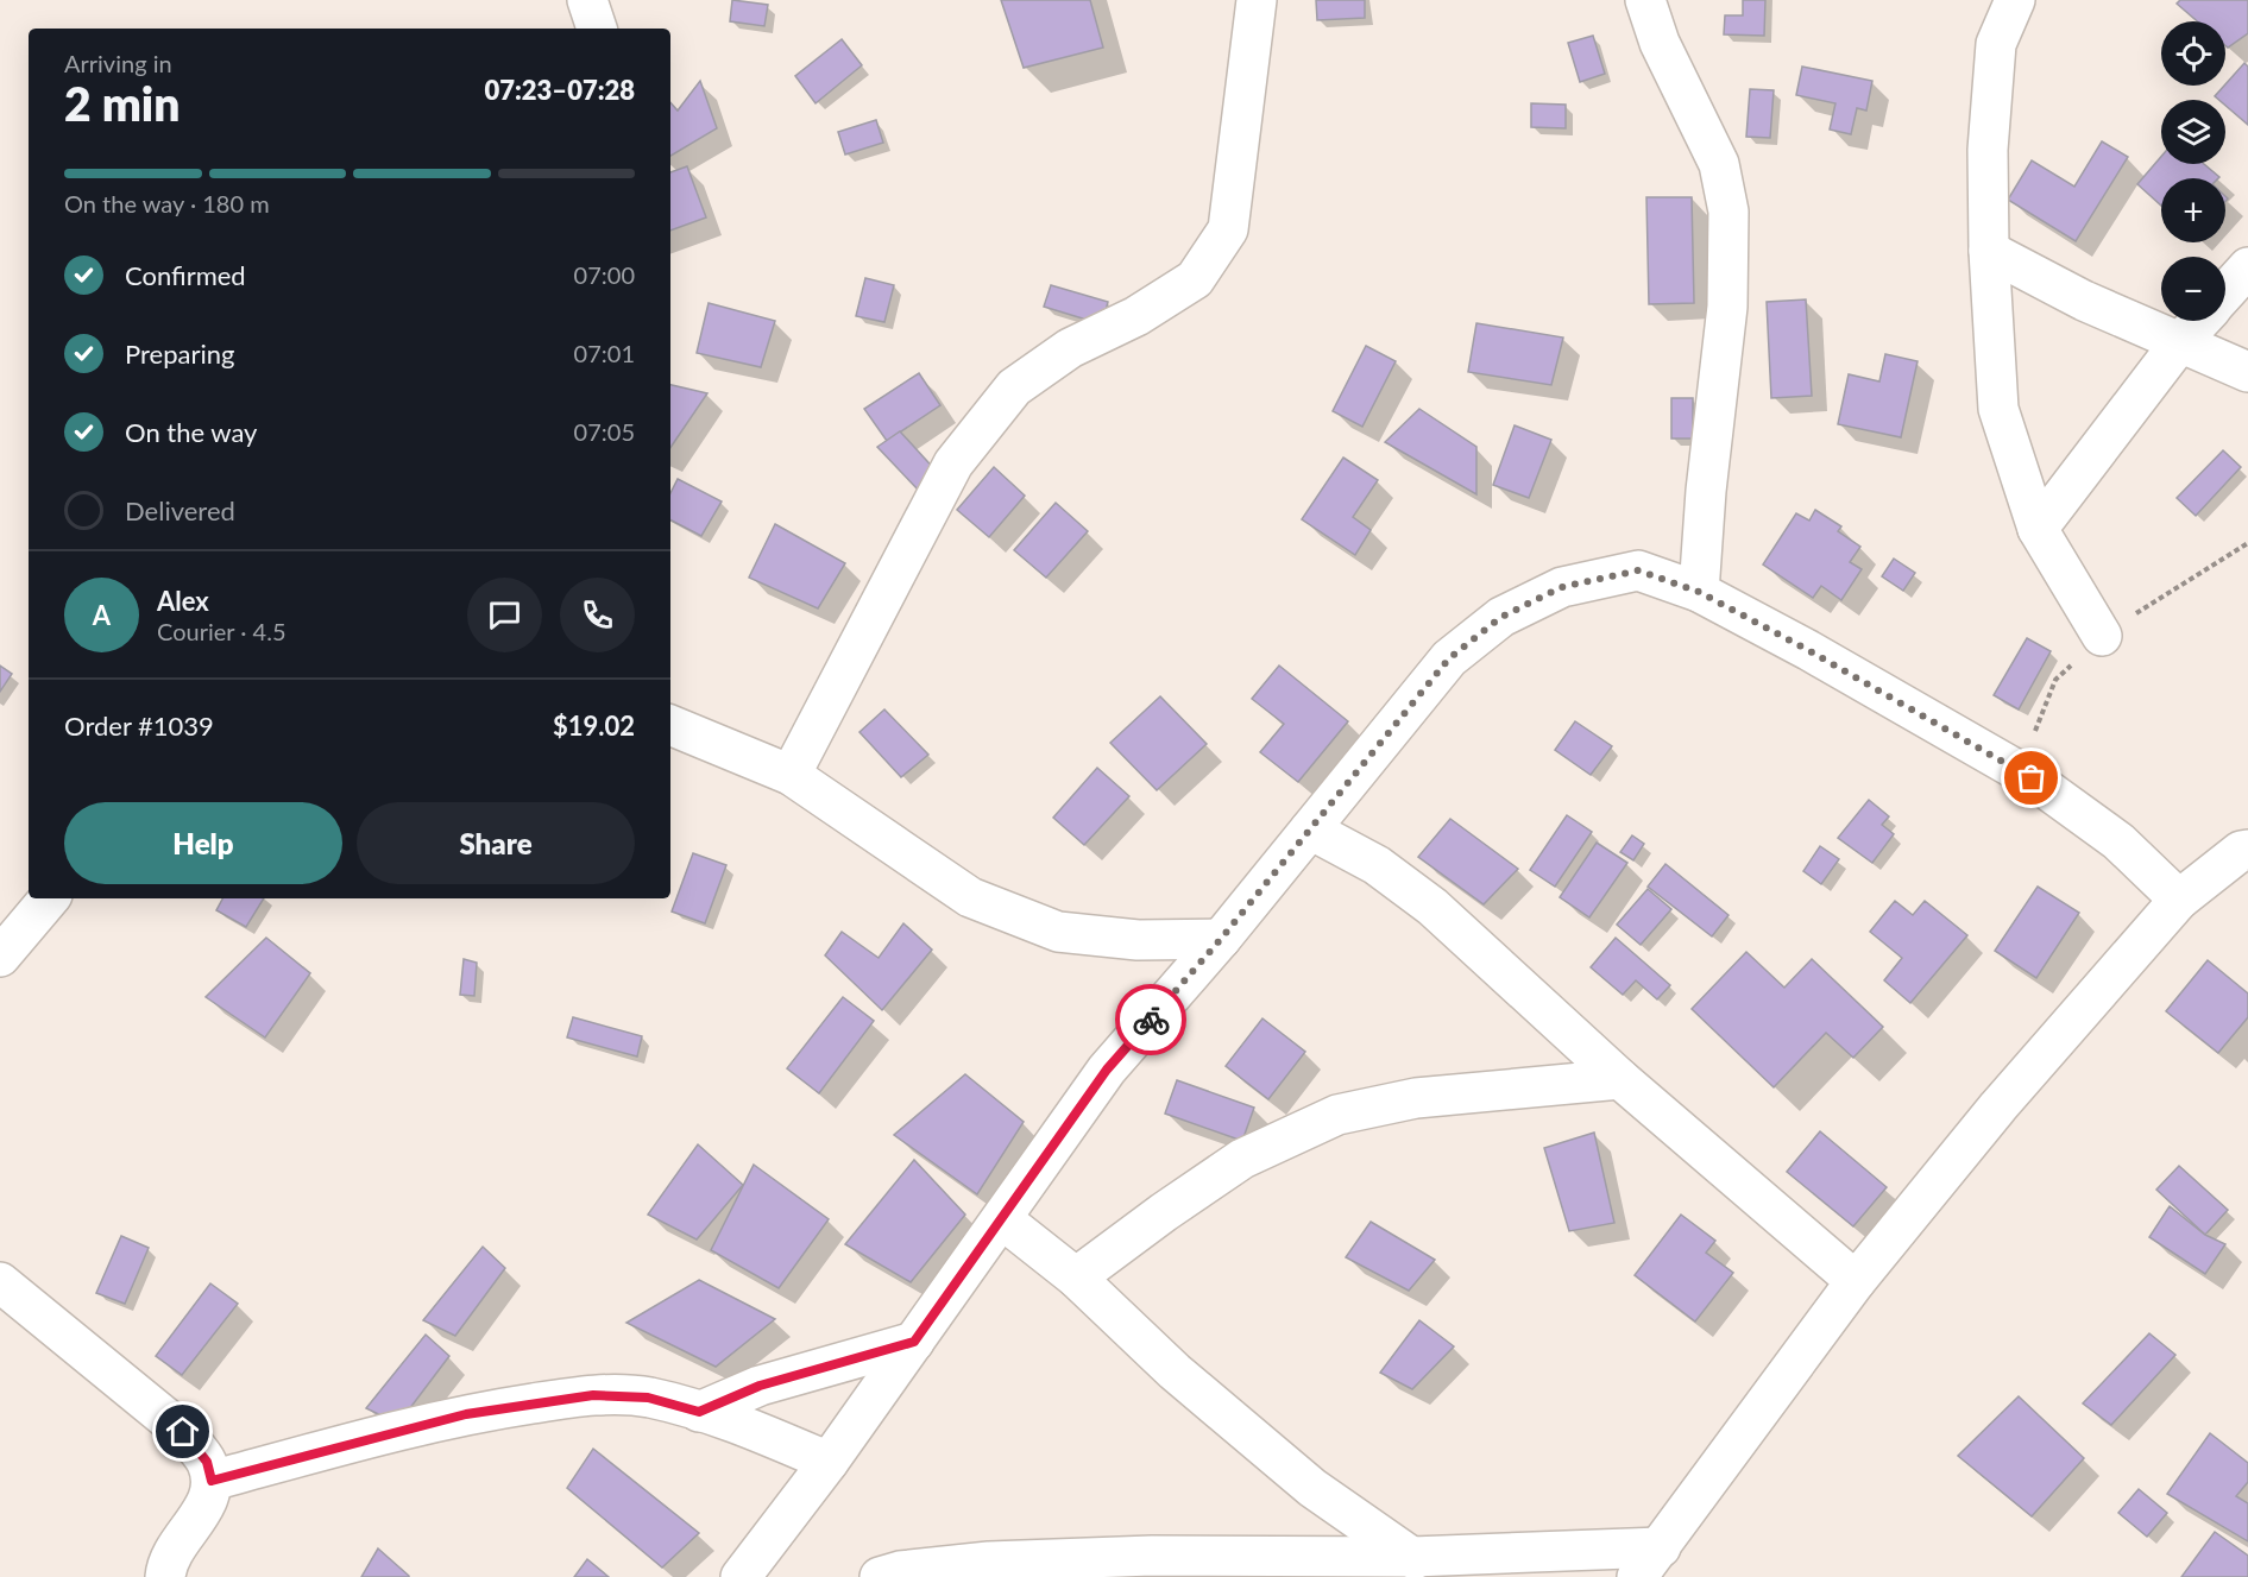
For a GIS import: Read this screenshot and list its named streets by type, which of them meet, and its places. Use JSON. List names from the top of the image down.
{
  "page": {
    "map_buttons": ["+", "−"],
    "heading": ["2 min", "Arriving in", "07:23–07:28"],
    "panel": [
      "Alex",
      "Courier · 4.5",
      "Order #1039",
      "$19.02"
    ],
    "bar": "On the way · 180 m",
    "list": [
      ["Confirmed", "07:00"],
      ["Preparing", "07:01"],
      ["On the way", "07:05"],
      "Delivered"
    ],
    "round": "A",
    "buttons": ["Help", "Share"]
  }
}
